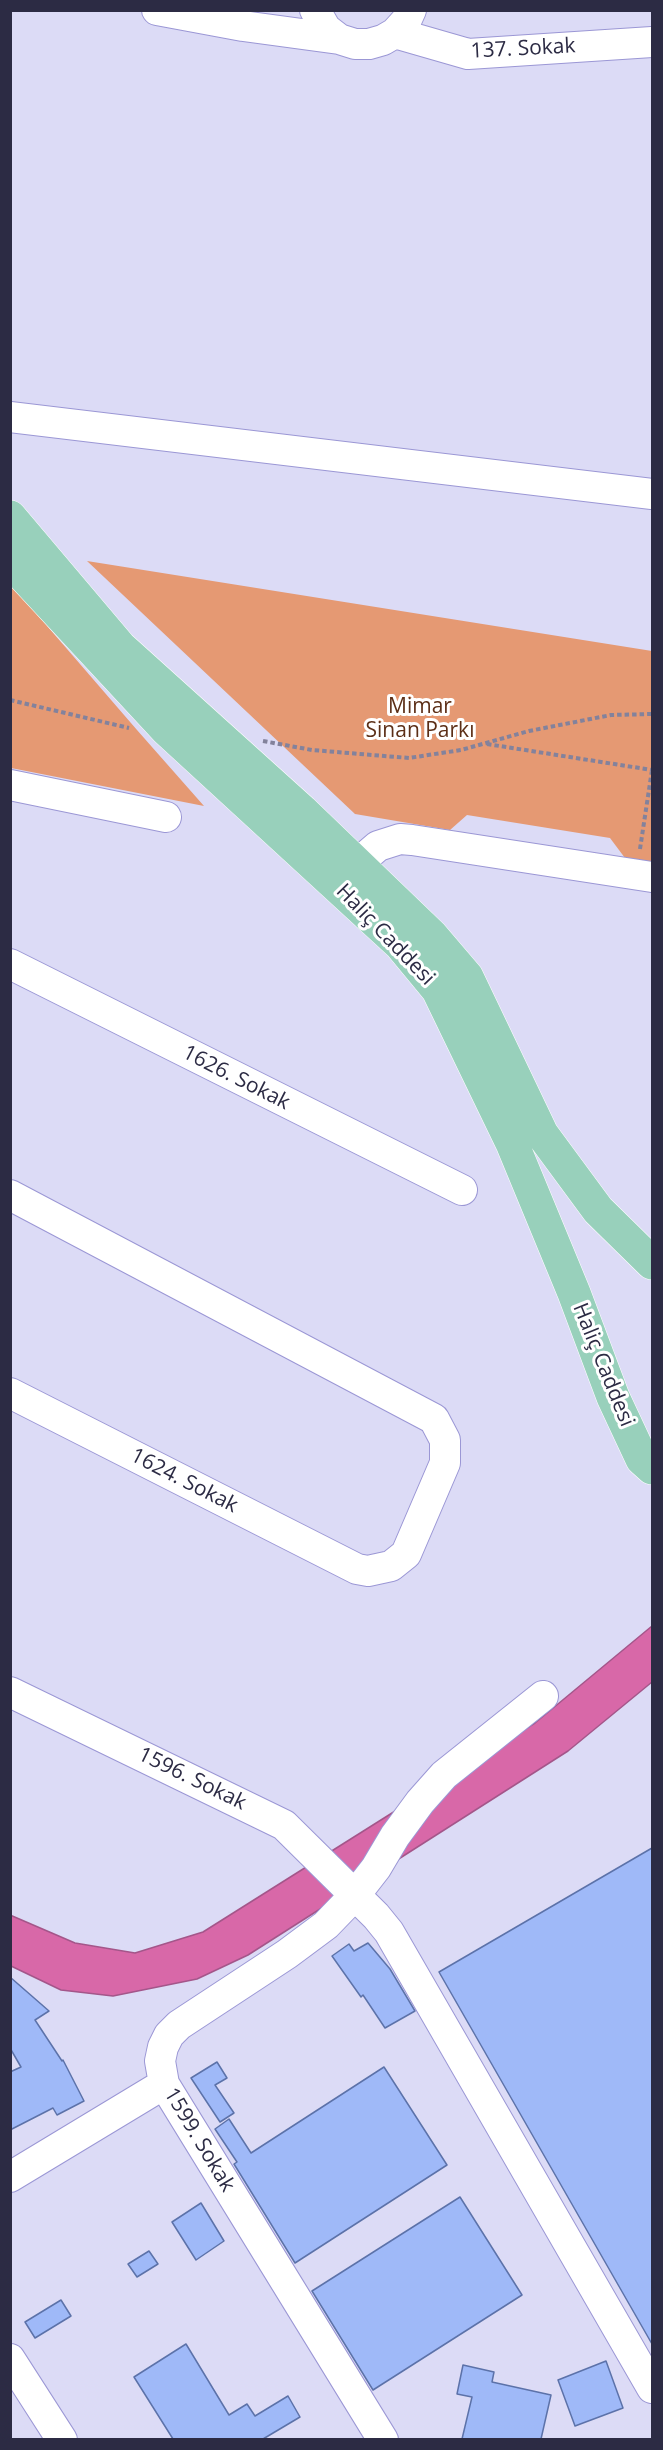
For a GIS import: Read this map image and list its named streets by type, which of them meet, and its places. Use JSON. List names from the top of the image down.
{
  "streets": {
    "main road": ["Haliç Caddesi"],
    "street": [
      "137. Sokak",
      "1626. Sokak",
      "1624. Sokak",
      "1596. Sokak",
      "1599. Sokak"
    ]
  },
  "crossings": [
    ["1596. Sokak", "1599. Sokak"]
  ],
  "parks": ["Mimar Sinan Parkı"]
}
